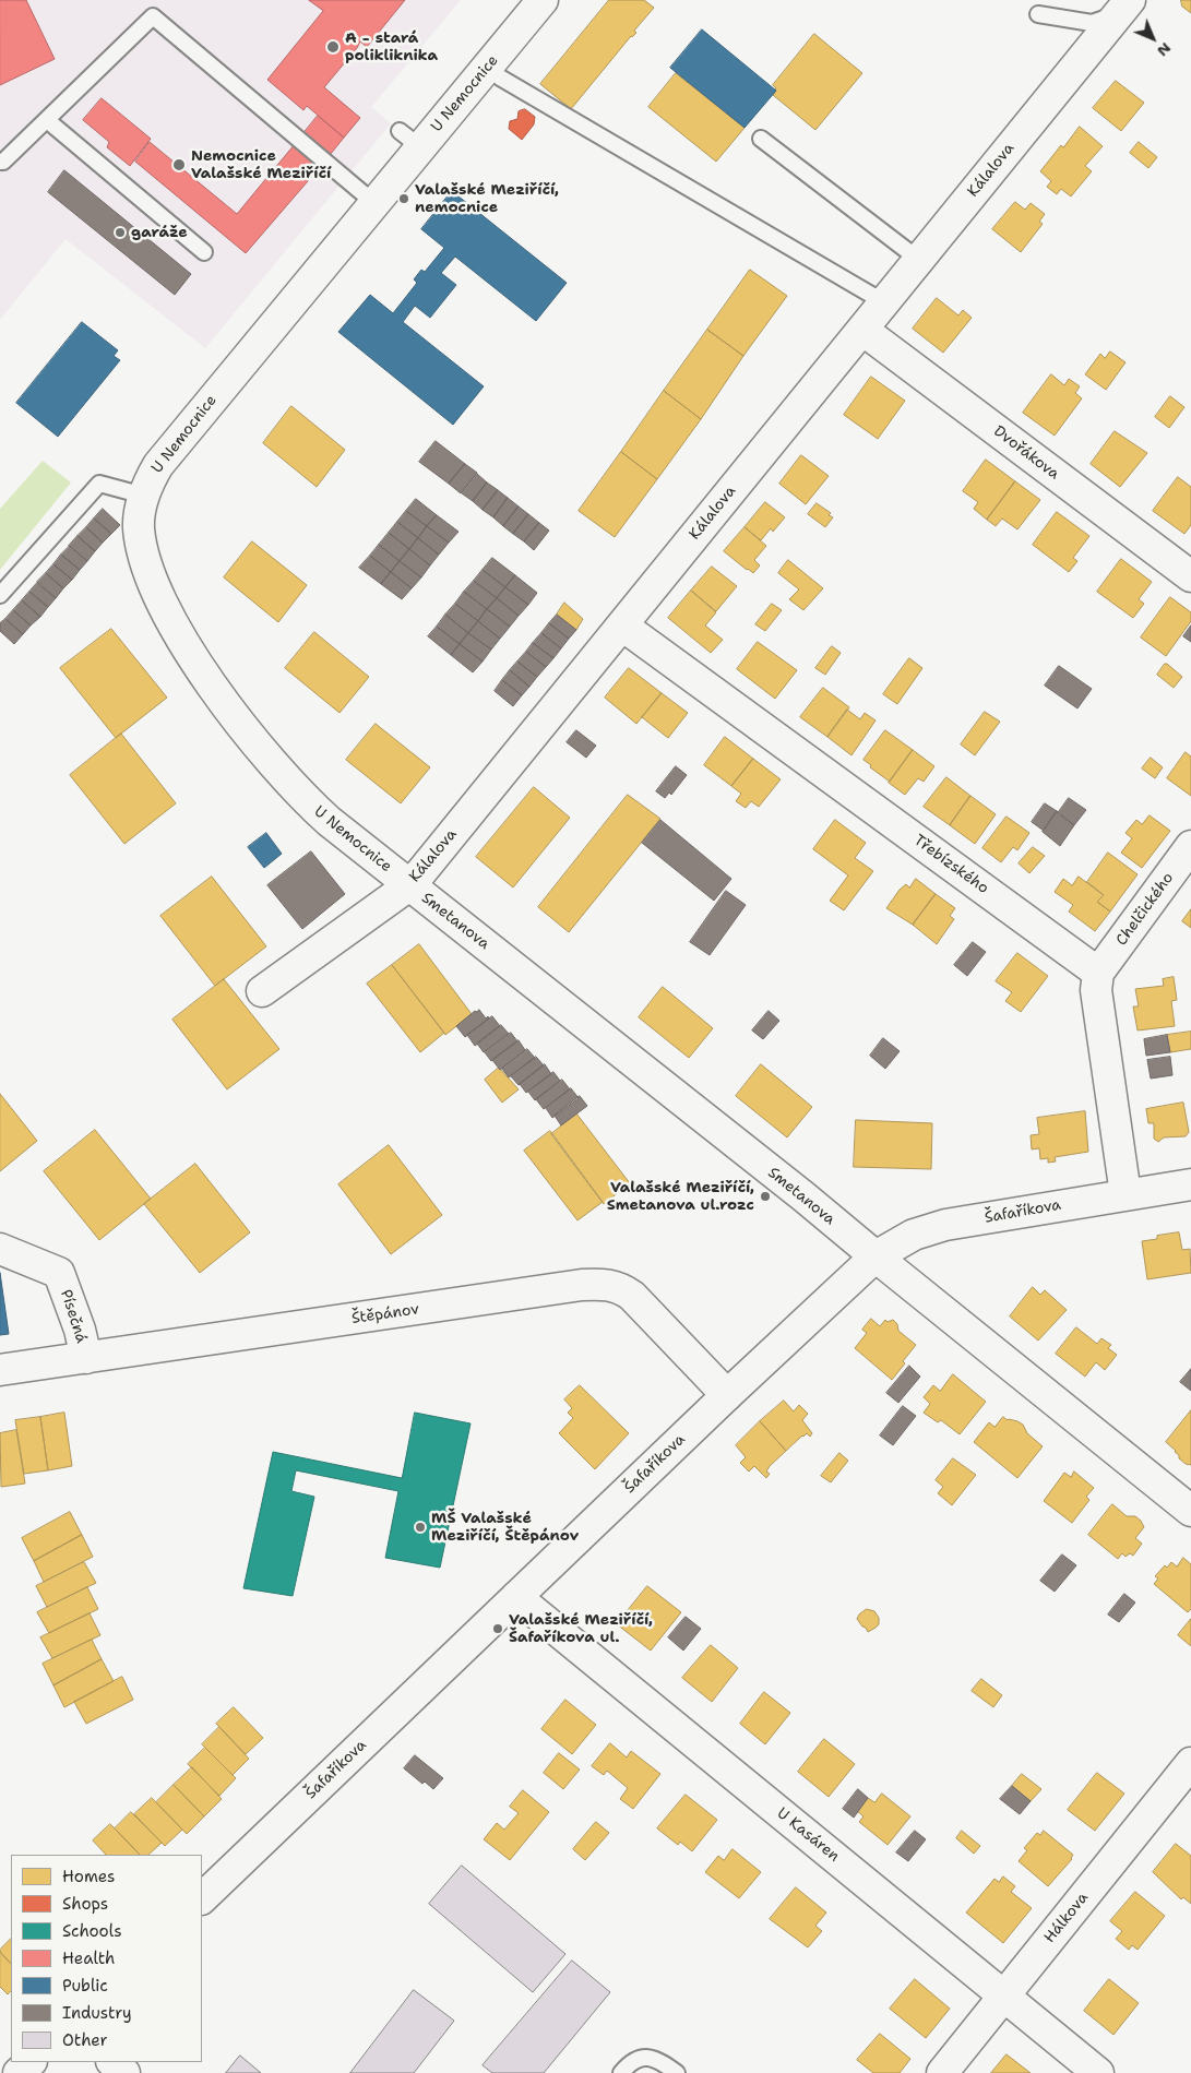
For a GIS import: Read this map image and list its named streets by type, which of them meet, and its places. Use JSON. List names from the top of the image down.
{
  "streets": {
    "street": [
      "U Nemocnice",
      "Kálalova",
      "Dvořákova",
      "Třebízského",
      "Chelčického",
      "Smetanova",
      "Šafaříkova",
      "Štěpánov",
      "Písečná",
      "U Kasáren",
      "Hálkova"
    ]
  },
  "crossings": [
    ["U Nemocnice", "Kálalova"],
    ["U Nemocnice", "Smetanova"],
    ["Kálalova", "Dvořákova"],
    ["Kálalova", "Třebízského"],
    ["Kálalova", "Smetanova"],
    ["Třebízského", "Chelčického"],
    ["Smetanova", "Šafaříkova"],
    ["Šafaříkova", "Štěpánov"],
    ["Šafaříkova", "U Kasáren"],
    ["Štěpánov", "Písečná"],
    ["U Kasáren", "Hálkova"]
  ],
  "places": [
    "A - stará polikliknika",
    "Nemocnice Valašské Meziříčí",
    "Valašské Meziříčí, nemocnice",
    "garáže",
    "Valašské Meziříčí, Smetanova ul.rozc",
    "MŠ Valašské Meziříčí, Štěpánov",
    "Valašské Meziříčí, Šafaříkova ul."
  ],
  "legend": [
    "Homes",
    "Shops",
    "Schools",
    "Health",
    "Public",
    "Industry",
    "Other"
  ],
  "north": "bottom right"
}
